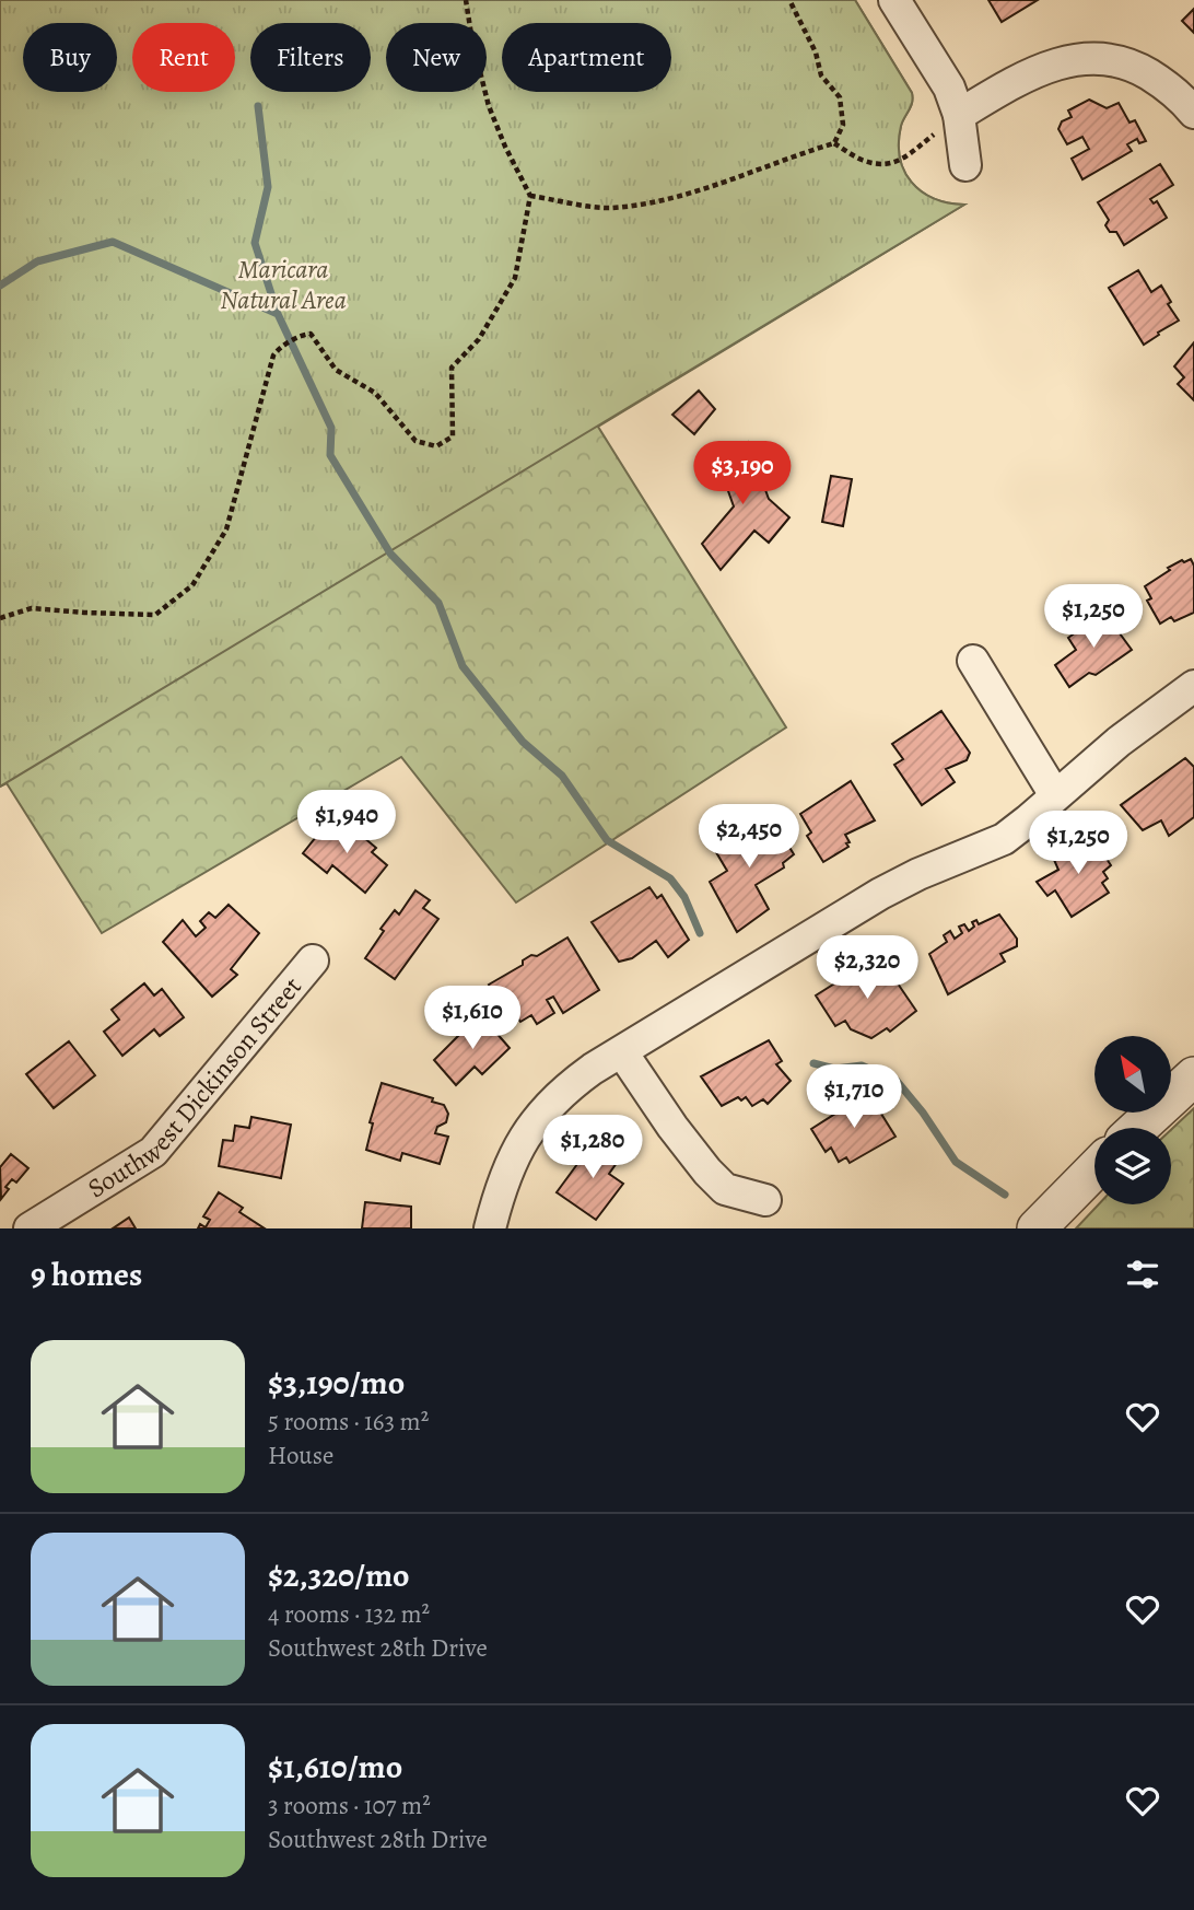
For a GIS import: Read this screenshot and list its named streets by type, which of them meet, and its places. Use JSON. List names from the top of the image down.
{
  "streets": {
    "street": ["Southwest Dickinson Street"]
  },
  "parks": ["Maricara Natural Area"],
  "north": "top left",
  "page": {
    "chip": [
      "Buy",
      "Rent",
      "Filters",
      "New",
      "Apartment"
    ],
    "price": [
      "$3,190",
      "$1,250",
      "$1,940",
      "$2,450",
      "$1,250",
      "$2,320",
      "$1,610",
      "$1,710",
      "$1,280"
    ],
    "heading": "9 homes",
    "list": [
      {
        "name": "$3,190/mo",
        "note": "5 rooms · 163 m² · House"
      },
      {
        "name": "$2,320/mo",
        "note": "4 rooms · 132 m² · Southwest 28th Drive"
      },
      {
        "name": "$1,610/mo",
        "note": "3 rooms · 107 m² · Southwest 28th Drive"
      }
    ]
  }
}
